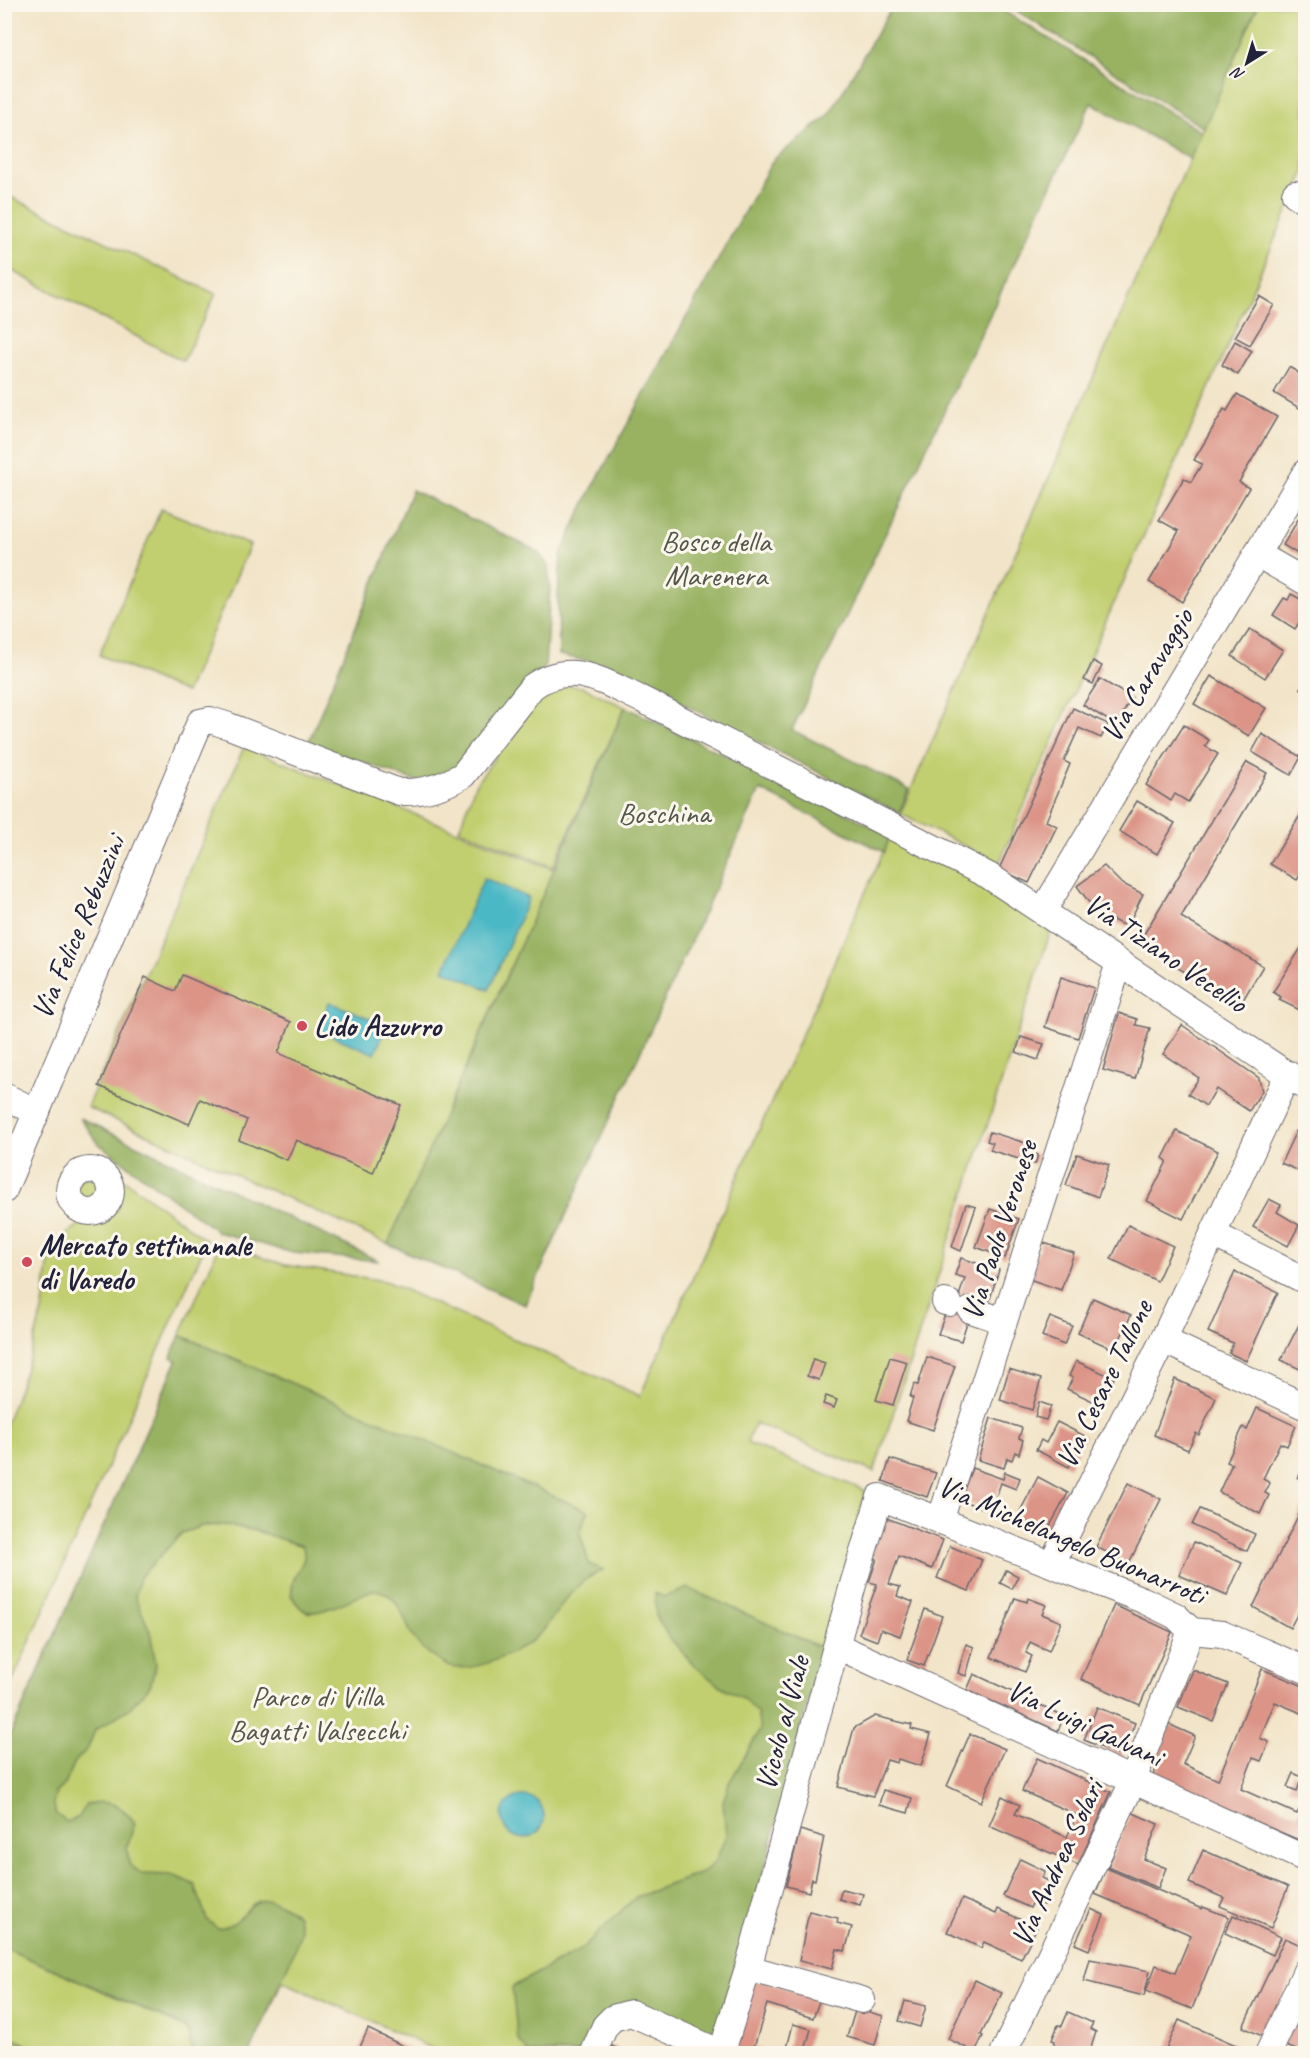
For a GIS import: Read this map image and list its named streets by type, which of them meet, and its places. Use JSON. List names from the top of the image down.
{
  "streets": {
    "street": [
      "Via Caravaggio",
      "Via Felice Rebuzzini",
      "Via Tiziano Vecellio",
      "Via Paolo Veronese",
      "Via Cesare Tallone",
      "Via Michelangelo Buonarroti",
      "Vicolo al Viale",
      "Via Luigi Galvani",
      "Via Andrea Solari"
    ]
  },
  "crossings": [
    ["Via Caravaggio", "Via Tiziano Vecellio"],
    ["Via Felice Rebuzzini", "Via Tiziano Vecellio"],
    ["Via Tiziano Vecellio", "Via Paolo Veronese"],
    ["Via Tiziano Vecellio", "Via Cesare Tallone"],
    ["Via Paolo Veronese", "Via Michelangelo Buonarroti"],
    ["Via Cesare Tallone", "Via Michelangelo Buonarroti"],
    ["Via Michelangelo Buonarroti", "Vicolo al Viale"],
    ["Via Michelangelo Buonarroti", "Via Andrea Solari"],
    ["Vicolo al Viale", "Via Luigi Galvani"],
    ["Via Luigi Galvani", "Via Andrea Solari"]
  ],
  "parks": ["Bosco della Marenera", "Boschina", "Parco di Villa Bagatti Valsecchi"],
  "places": ["Lido Azzurro", "Mercato settimanale di Varedo"],
  "north": "bottom left"
}
